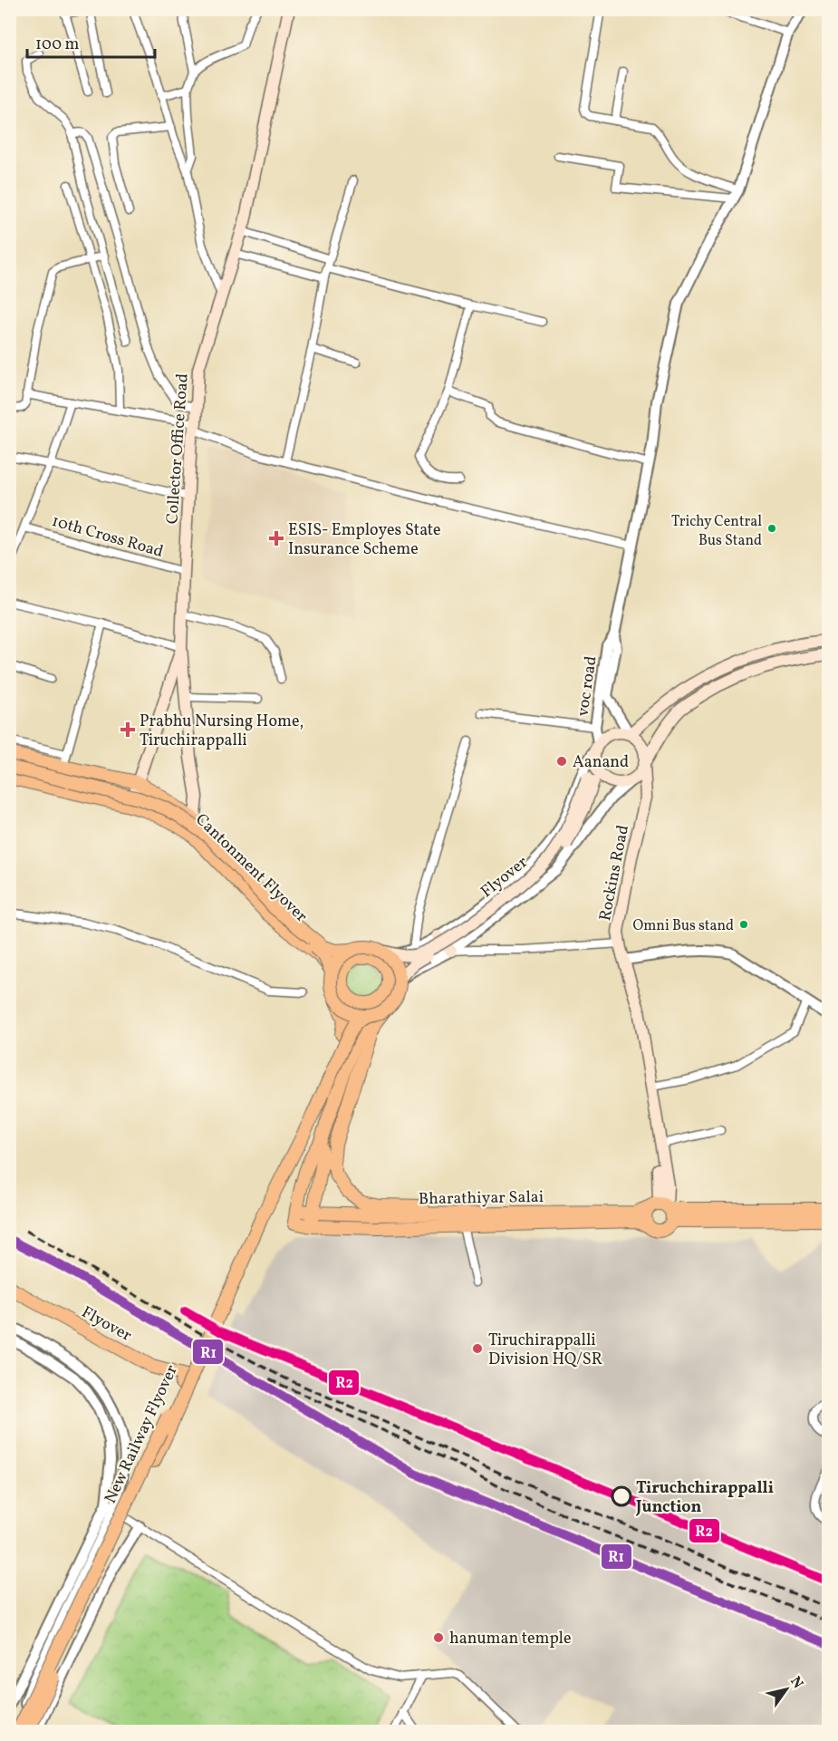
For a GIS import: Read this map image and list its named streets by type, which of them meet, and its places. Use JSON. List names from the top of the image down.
{
  "streets": {
    "main road": [
      "Collector Office Road",
      "Cantonment Flyover",
      "Rockins Road",
      "Flyover",
      "Bharathiyar Salai",
      "New Railway Flyover"
    ],
    "street": ["10th Cross Road", "voc road"]
  },
  "crossings": [
    ["Collector Office Road", "10th Cross Road"],
    ["voc road", "Rockins Road"],
    ["voc road", "Flyover"],
    ["Cantonment Flyover", "Flyover"],
    ["Cantonment Flyover", "New Railway Flyover"],
    ["Rockins Road", "Flyover"],
    ["Rockins Road", "Bharathiyar Salai"],
    ["Flyover", "New Railway Flyover"]
  ],
  "places": {
    "other": [
      "Trichy Central Bus Stand",
      "Aanand",
      "Omni Bus stand",
      "Tiruchirappalli Division HQ/SR",
      "Tiruchchirappalli Junction",
      "hanuman temple"
    ],
    "health": ["ESIS- Employes State Insurance Scheme", "Prabhu Nursing Home, Tiruchirappalli"]
  },
  "lines": ["transit line R1", "transit line R2"],
  "scale_bar": "100 m",
  "north": "top right"
}
